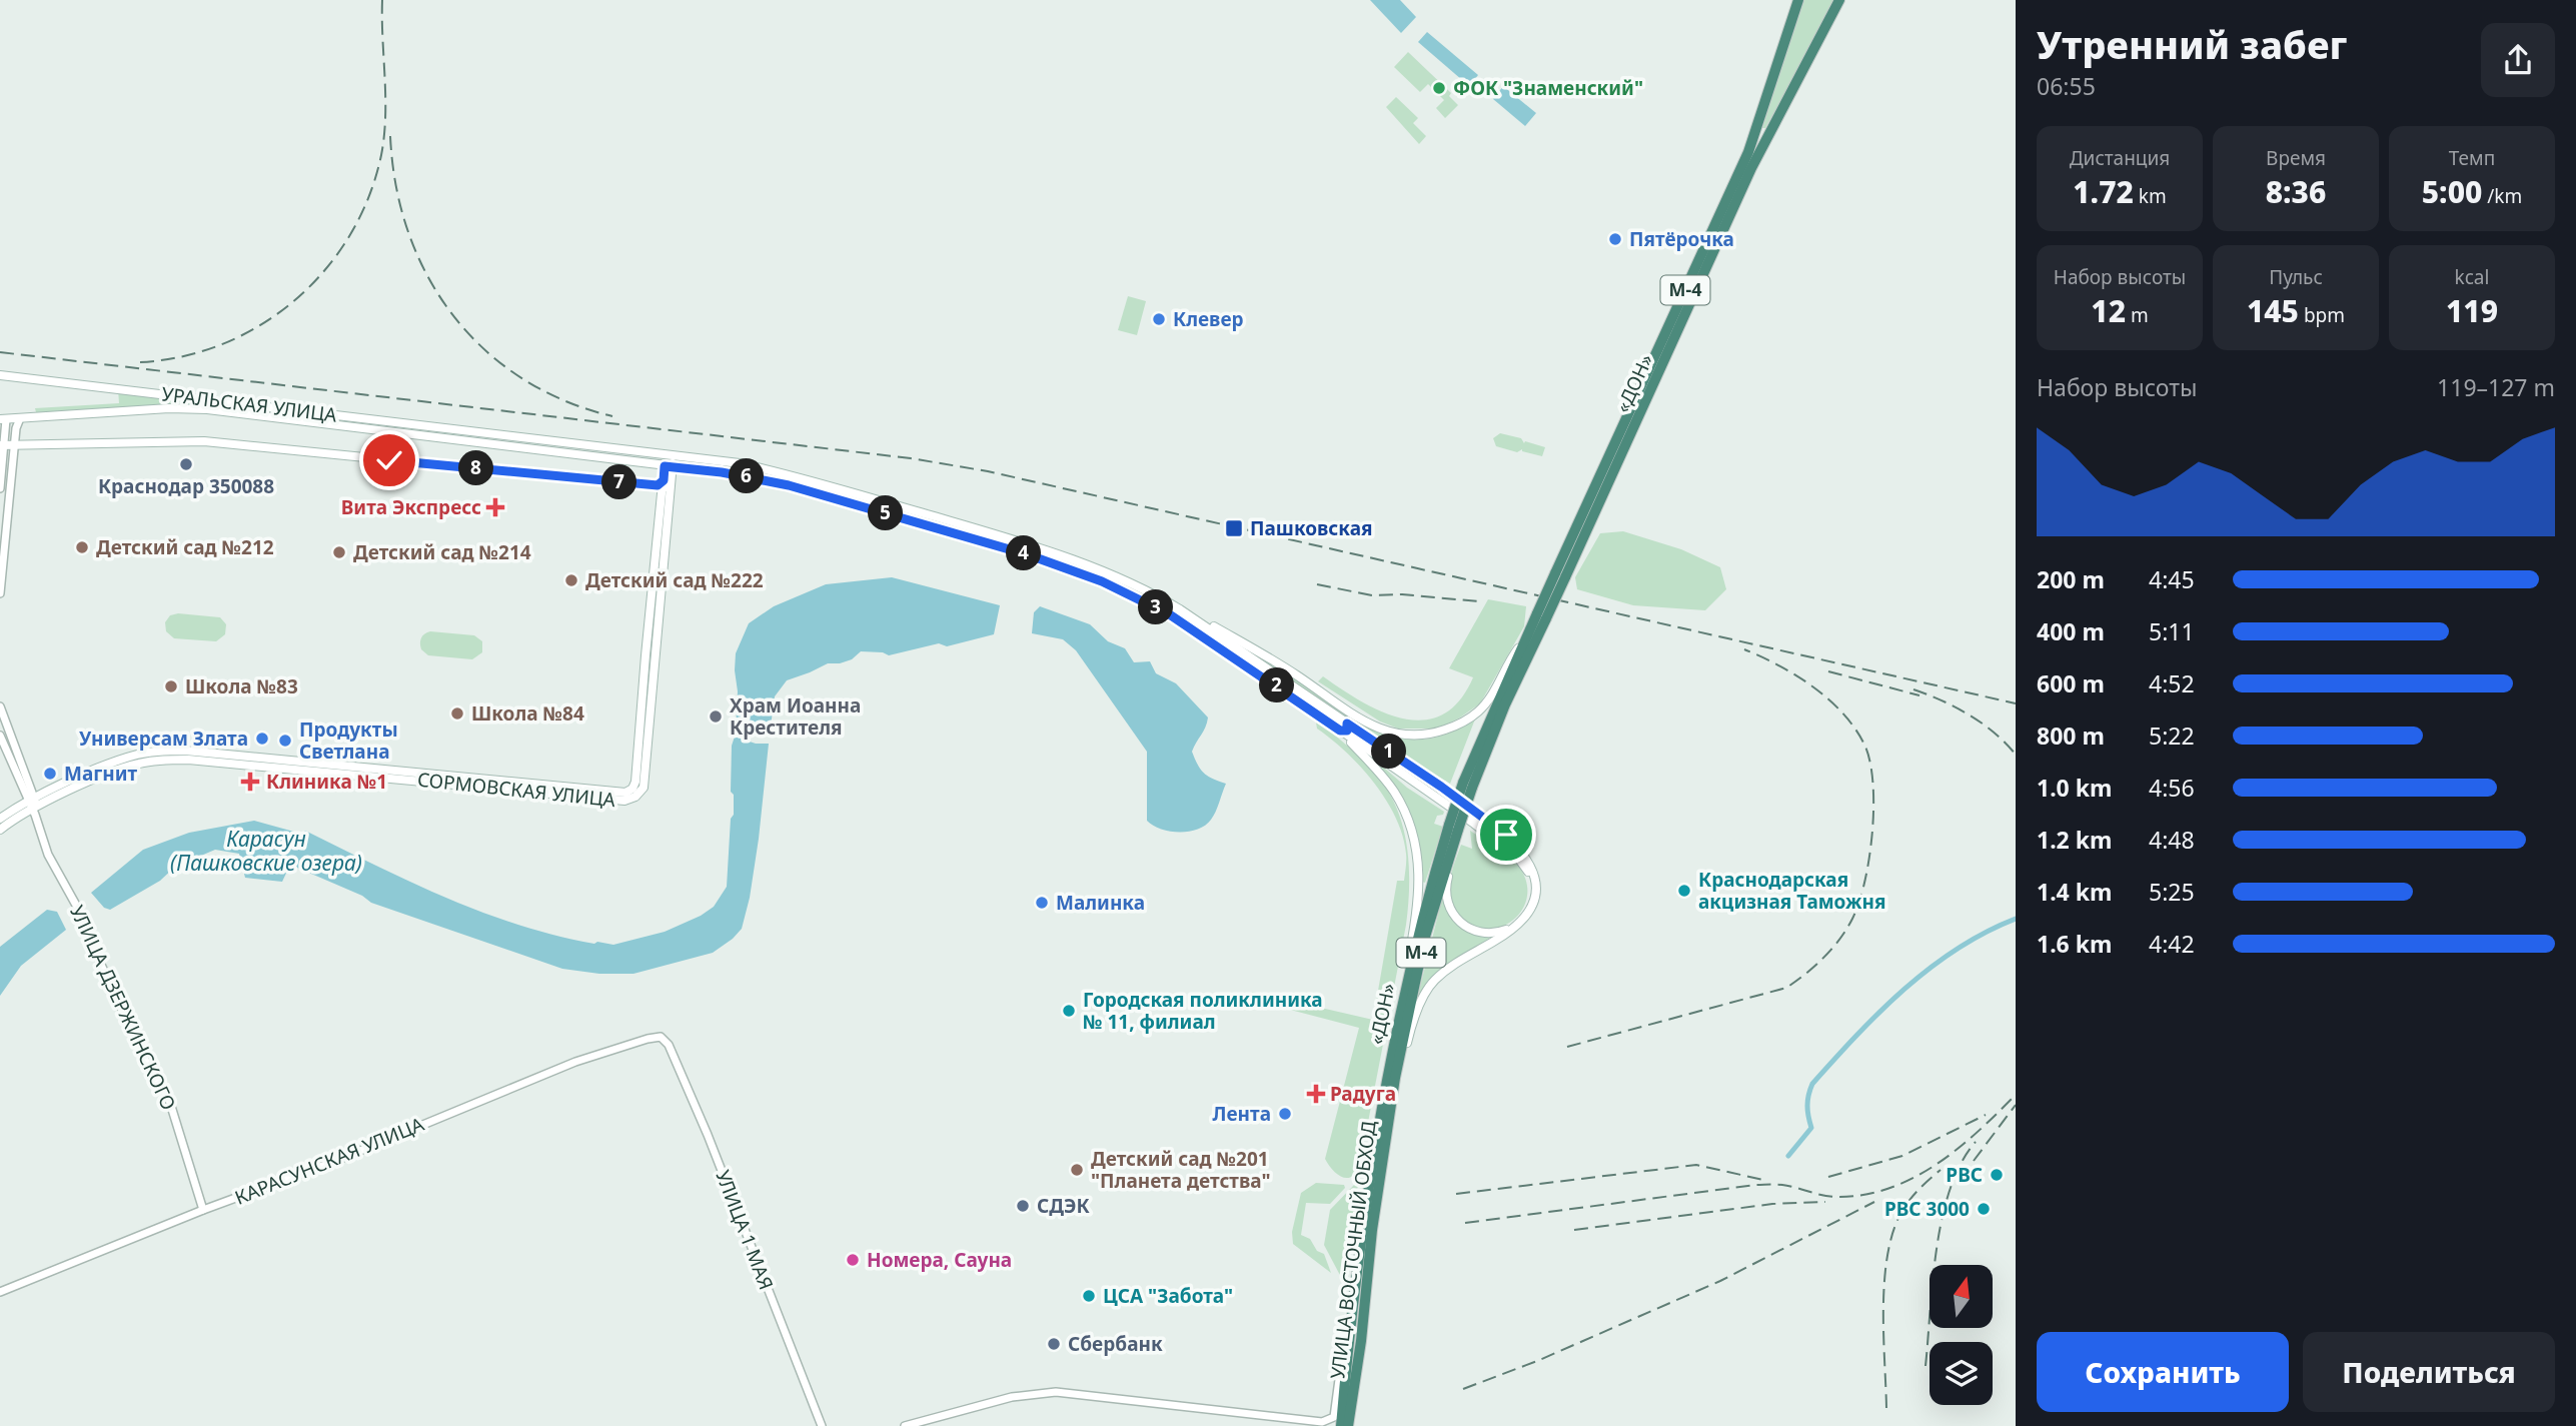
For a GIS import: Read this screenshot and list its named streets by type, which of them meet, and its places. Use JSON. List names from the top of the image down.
{
  "streets": {
    "highway": ["М-4", "«ДОН»", "УЛИЦА ВОСТОЧНЫЙ ОБХОД"],
    "main road": ["УРАЛЬСКАЯ УЛИЦА", "СОРМОВСКАЯ УЛИЦА"],
    "street": ["УЛИЦА ДЗЕРЖИНСКОГО", "КАРАСУНСКАЯ УЛИЦА", "УЛИЦА 1 МАЯ"]
  },
  "crossings": [
    ["М-4", "«ДОН»"],
    ["М-4", "УРАЛЬСКАЯ УЛИЦА"],
    ["«ДОН»", "УРАЛЬСКАЯ УЛИЦА"],
    ["«ДОН»", "УЛИЦА ВОСТОЧНЫЙ ОБХОД"],
    ["УРАЛЬСКАЯ УЛИЦА", "СОРМОВСКАЯ УЛИЦА"],
    ["УРАЛЬСКАЯ УЛИЦА", "УЛИЦА ВОСТОЧНЫЙ ОБХОД"],
    ["СОРМОВСКАЯ УЛИЦА", "УЛИЦА ДЗЕРЖИНСКОГО"],
    ["УЛИЦА ДЗЕРЖИНСКОГО", "КАРАСУНСКАЯ УЛИЦА"],
    ["КАРАСУНСКАЯ УЛИЦА", "УЛИЦА 1 МАЯ"]
  ],
  "water": ["Карасун (Пашковские озера)"],
  "places": {
    "other": [
      "ФОК \"Знаменский\"",
      "Пятёрочка",
      "Клевер",
      "Краснодар 350088",
      "Детский сад №212",
      "Детский сад №214",
      "Детский сад №222",
      "Школа №83",
      "Школа №84",
      "Храм Иоанна Крестителя",
      "Универсам Злата",
      "Продукты Светлана",
      "Магнит",
      "Краснодарская акцизная Таможня",
      "Малинка",
      "Городская поликлиника № 11, филиал",
      "Лента",
      "Детский сад №201 \"Планета детства\"",
      "РВС",
      "СДЭК",
      "РВС 3000",
      "Номера, Сауна",
      "ЦСА \"Забота\"",
      "Сбербанк"
    ],
    "health": ["Вита Экспресс", "Клиника №1", "Радуга"],
    "transit": ["Пашковская"]
  },
  "north": "top",
  "page": {
    "heading": ["Утренний забег", "06:55"],
    "stats": [
      ["Дистанция", "1.72 km"],
      ["Время", "8:36"],
      ["Темп", "5:00 /km"],
      ["Набор высоты", "12 m"],
      ["Пульс", "145 bpm"],
      ["kcal", "119"]
    ],
    "chart": ["Набор высоты", "119–127 m"],
    "pins": [
      "8",
      "6",
      "7",
      "5",
      "4",
      "3",
      "2",
      "1"
    ],
    "list": [
      {
        "name": "200 m",
        "note": "4:45"
      },
      {
        "name": "400 m",
        "note": "5:11"
      },
      {
        "name": "600 m",
        "note": "4:52"
      },
      {
        "name": "800 m",
        "note": "5:22"
      },
      {
        "name": "1.0 km",
        "note": "4:56"
      },
      {
        "name": "1.2 km",
        "note": "4:48"
      },
      {
        "name": "1.4 km",
        "note": "5:25"
      },
      {
        "name": "1.6 km",
        "note": "4:42"
      }
    ],
    "buttons": ["Сохранить", "Поделиться"]
  }
}
